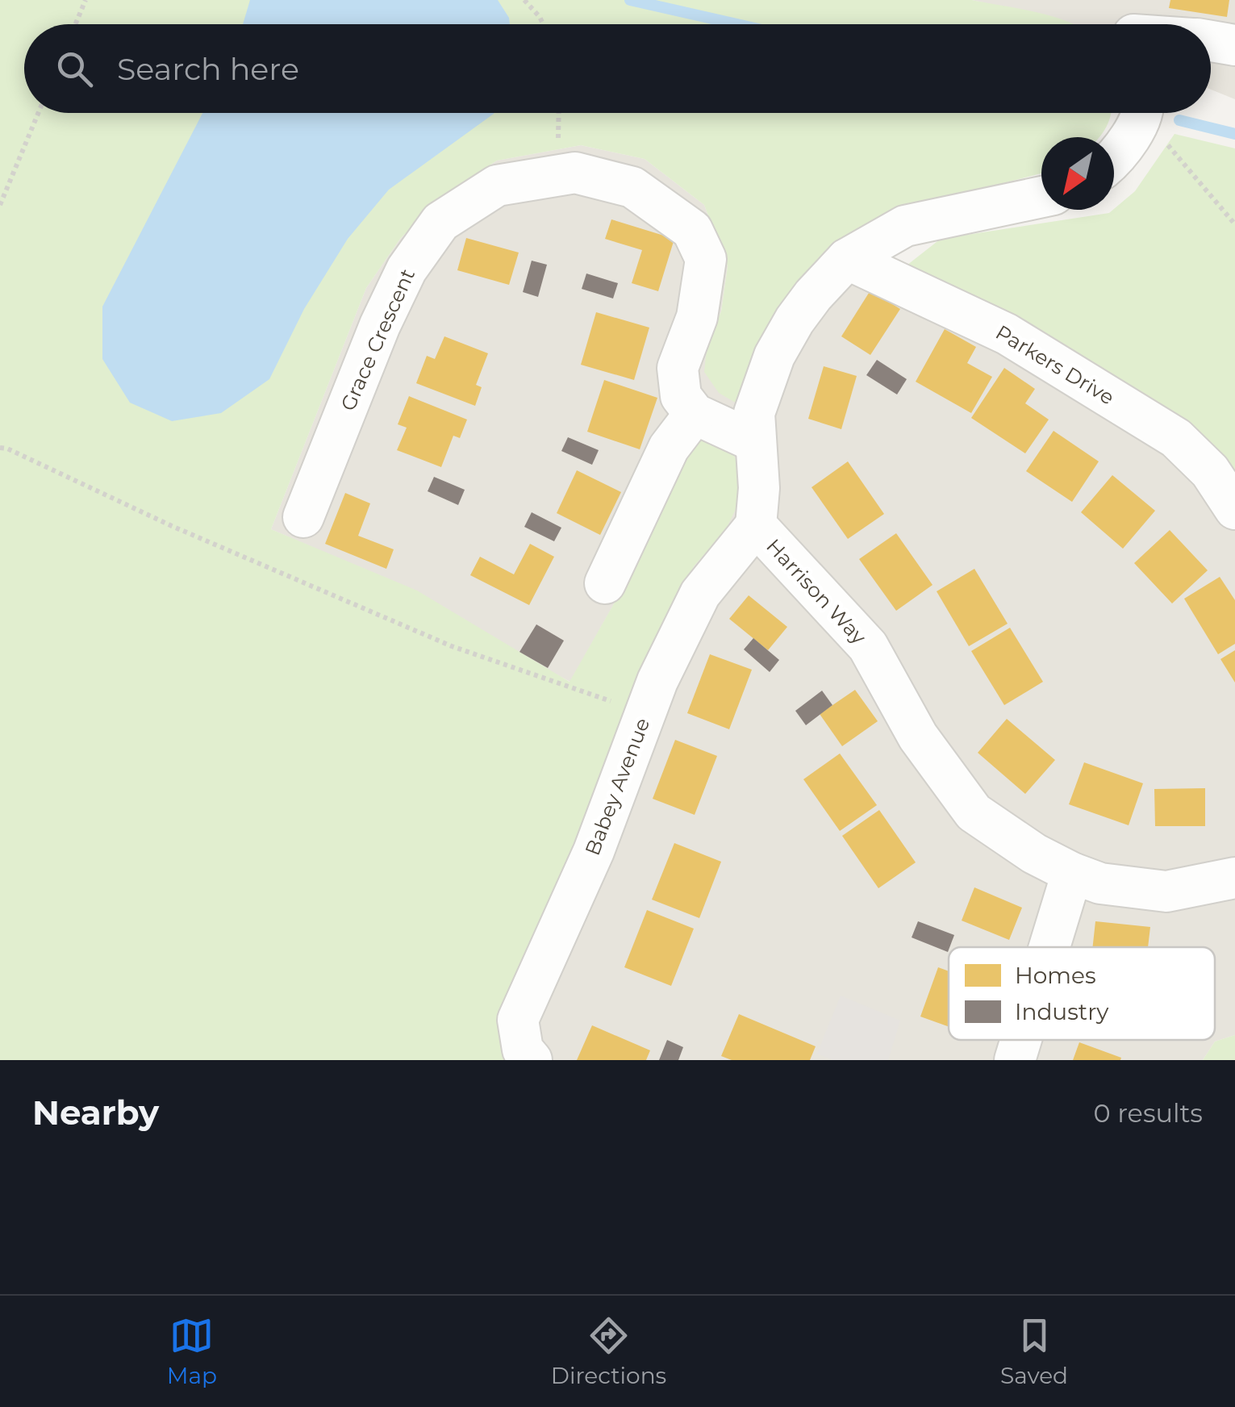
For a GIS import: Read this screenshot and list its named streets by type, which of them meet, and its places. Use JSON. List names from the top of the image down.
{
  "streets": {
    "street": [
      "Grace Crescent",
      "Parkers Drive",
      "Harrison Way",
      "Babey Avenue"
    ]
  },
  "crossings": [
    ["Parkers Drive", "Harrison Way"],
    ["Harrison Way", "Babey Avenue"]
  ],
  "legend": ["Homes", "Industry"],
  "north": "bottom left",
  "page": {
    "search": "Search here",
    "heading": ["Nearby", "0 results"],
    "nav": ["Map", "Directions", "Saved"]
  }
}
